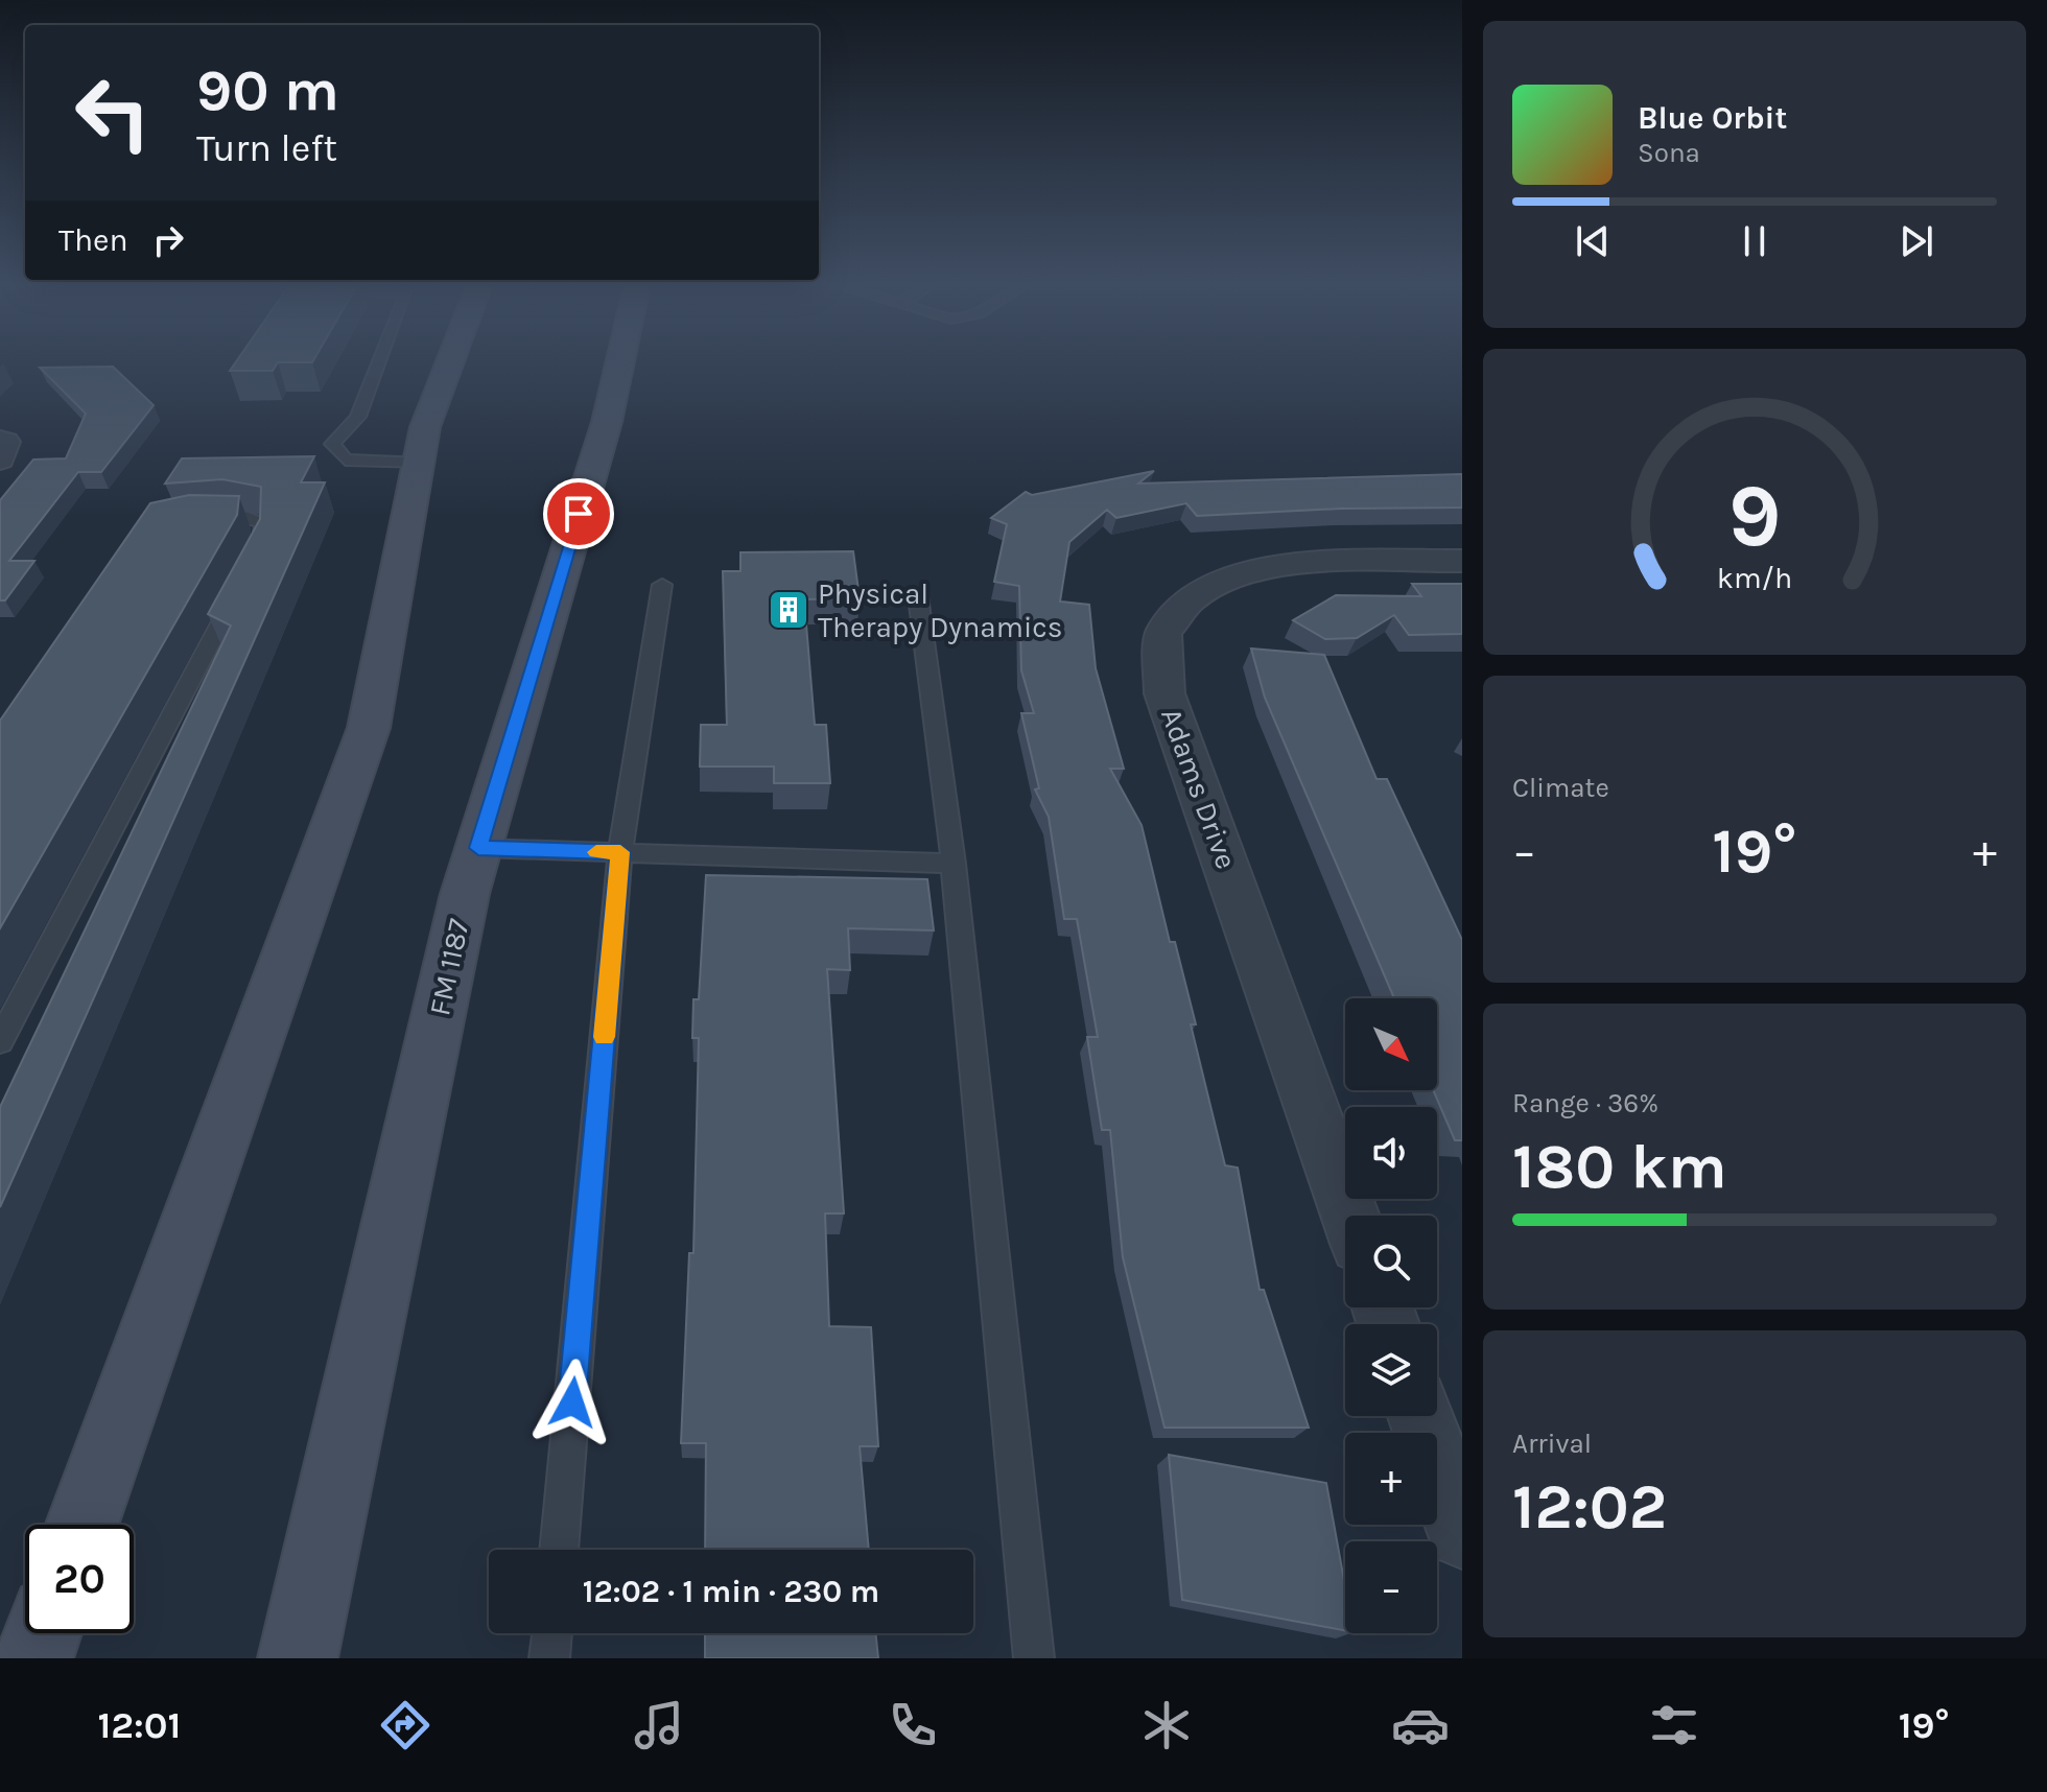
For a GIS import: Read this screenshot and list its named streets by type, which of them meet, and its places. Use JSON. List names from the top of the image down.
{
  "streets": {
    "main road": ["FM 1187"],
    "street": ["Adams Drive"]
  },
  "places": {
    "building": ["Physical Therapy Dynamics"]
  },
  "north": "bottom right",
  "page": {
    "turn": ["90 m", "Turn left"],
    "song": ["Blue Orbit", "Sona"],
    "then": "Then",
    "tile": [
      "Climate",
      ["Range · 36%", "180 km"],
      ["Arrival", "12:02"]
    ],
    "heat": ["−", "19°", "+"],
    "map_buttons": ["+", "−"],
    "limit": "20",
    "trip": "12:02 · 1 min · 230 m",
    "tabs": ["12:01", "19°"],
    "gauge": ["9", "km/h"]
  }
}
